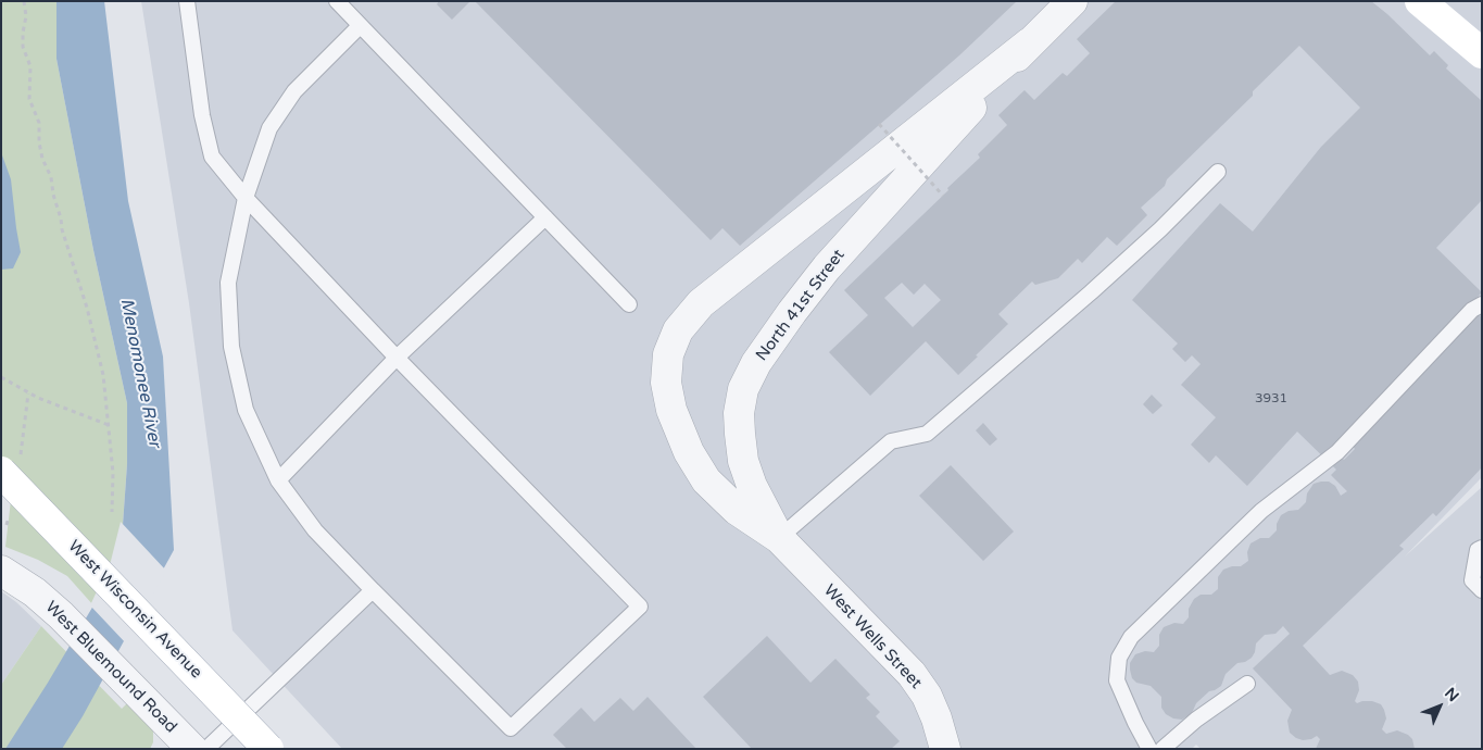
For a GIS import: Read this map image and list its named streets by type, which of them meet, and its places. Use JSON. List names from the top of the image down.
{
  "streets": {
    "main road": ["West Wisconsin Avenue"],
    "street": ["North 41st Street", "West Wells Street", "West Bluemound Road"]
  },
  "crossings": [
    ["North 41st Street", "West Wells Street"]
  ],
  "water": ["Menomonee River"],
  "house_numbers": ["3931"],
  "north": "top right"
}
